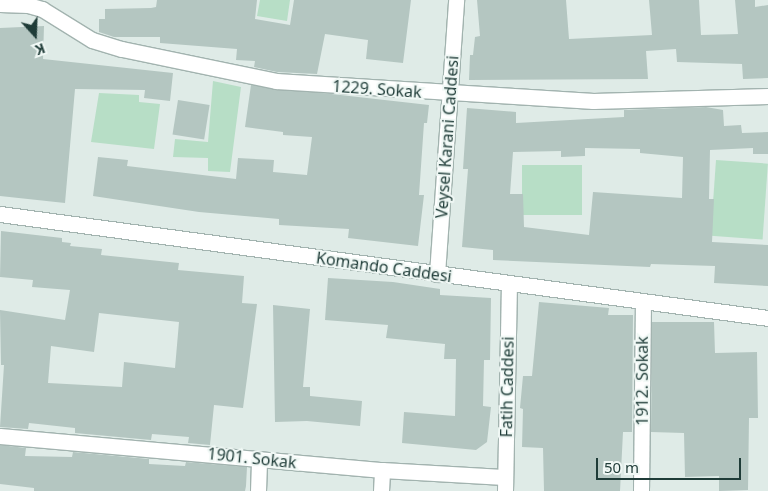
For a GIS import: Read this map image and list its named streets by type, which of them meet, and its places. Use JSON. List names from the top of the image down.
{
  "streets": {
    "street": [
      "1229. Sokak",
      "Veysel Karani Caddesi",
      "Komando Caddesi",
      "1912. Sokak",
      "Fatih Caddesi",
      "1901. Sokak"
    ]
  },
  "crossings": [
    ["1229. Sokak", "Veysel Karani Caddesi"],
    ["Veysel Karani Caddesi", "Komando Caddesi"],
    ["Komando Caddesi", "1912. Sokak"],
    ["Komando Caddesi", "Fatih Caddesi"],
    ["Fatih Caddesi", "1901. Sokak"]
  ],
  "scale_bar": "50 m",
  "north": "bottom"
}
